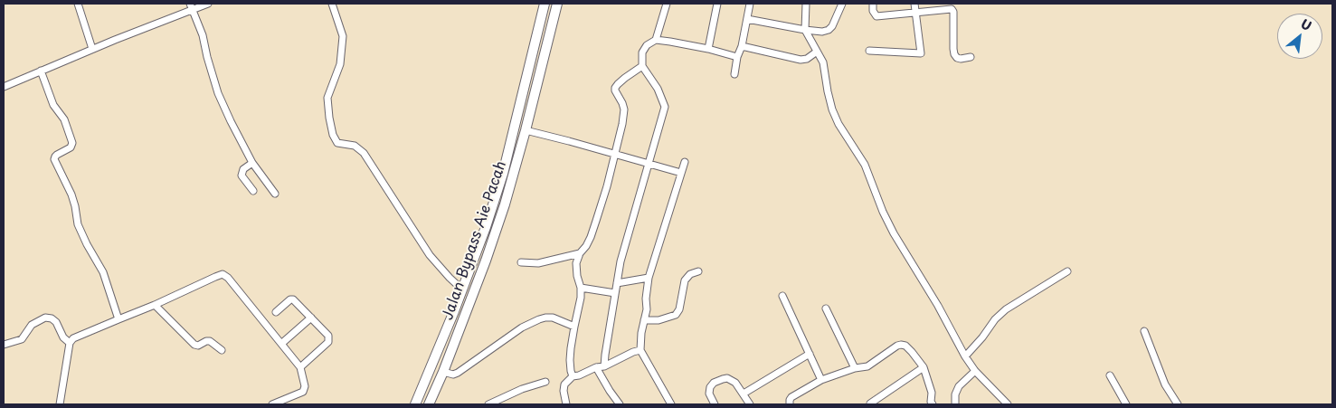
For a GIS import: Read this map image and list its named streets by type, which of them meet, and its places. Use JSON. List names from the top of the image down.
{
  "streets": {
    "highway": ["Jalan Bypass Aie Pacah"]
  },
  "north": "top right"
}
